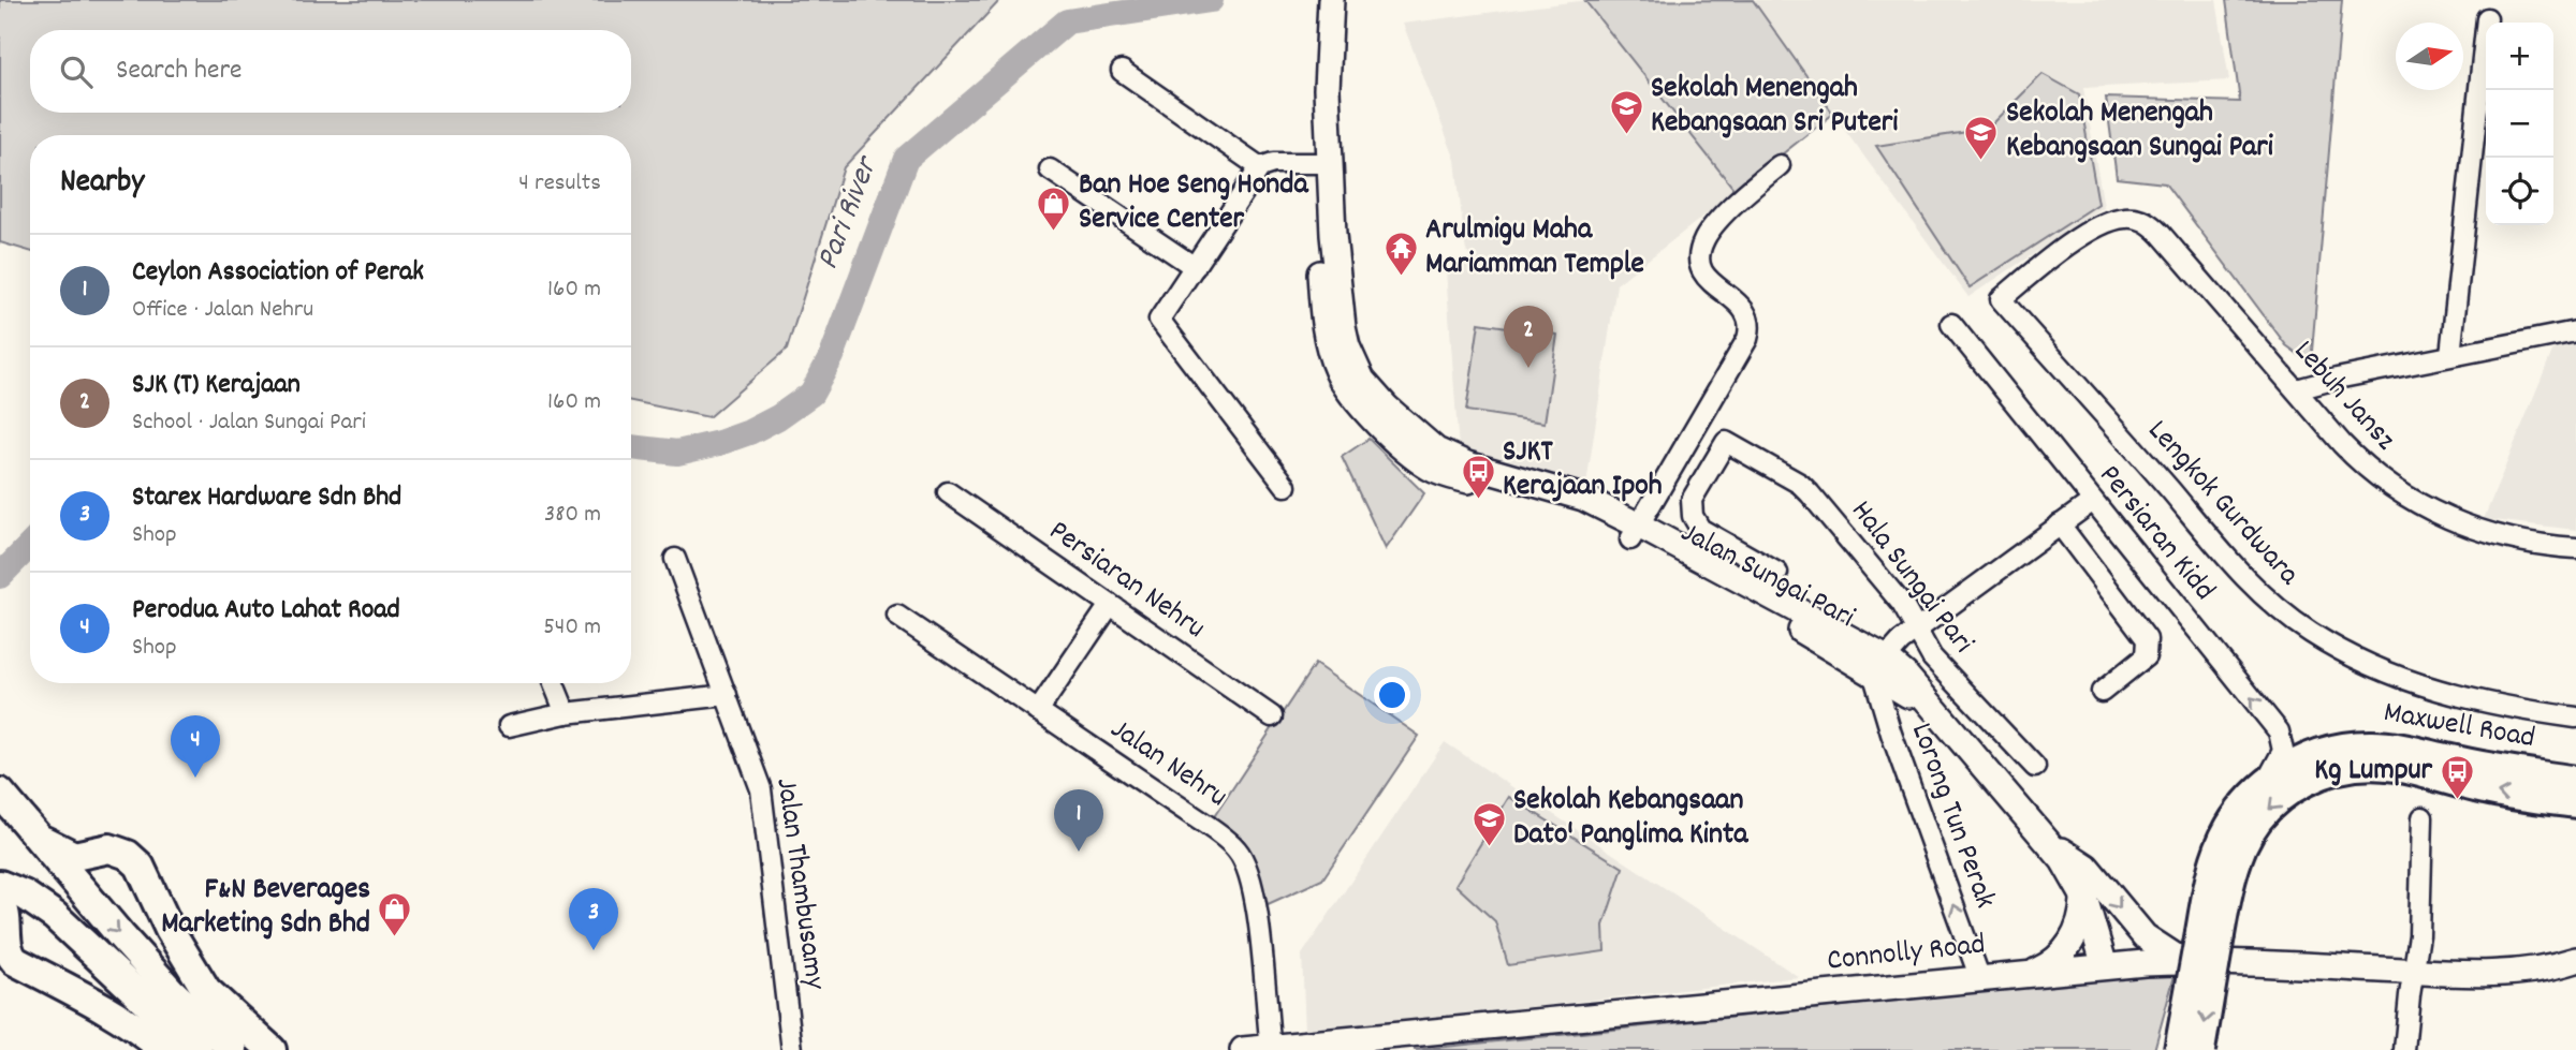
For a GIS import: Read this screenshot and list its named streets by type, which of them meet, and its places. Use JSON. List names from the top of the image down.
{
  "streets": {
    "main road": ["Jalan Sungai Pari", "Maxwell Road", "Connolly Road"],
    "street": [
      "Lebuh Jansz",
      "Lengkok Gurdwara",
      "Persiaran Kidd",
      "Hala Sungai Pari",
      "Persiaran Nehru",
      "Jalan Nehru",
      "Lorong Tun Perak",
      "Jalan Thambusamy"
    ]
  },
  "crossings": [
    ["Lebuh Jansz", "Lengkok Gurdwara"],
    ["Persiaran Kidd", "Maxwell Road"],
    ["Jalan Sungai Pari", "Lorong Tun Perak"],
    ["Jalan Nehru", "Connolly Road"],
    ["Lorong Tun Perak", "Connolly Road"]
  ],
  "one_way": ["Persiaran Kidd", "Lorong Tun Perak"],
  "water": ["Pari River"],
  "places": {
    "school or university": ["Sekolah Menengah Kebangsaan Sri Puteri", "Sekolah Menengah Kebangsaan Sungai Pari", "Sekolah Kebangsaan Dato' Panglima Kinta"],
    "shop": ["Ban Hoe Seng Honda Service Center", "F&N Beverages Marketing Sdn Bhd"],
    "temple": ["Arulmigu Maha Mariamman Temple"],
    "bus stop": ["SJKT Kerajaan Ipoh", "Kg Lumpur"]
  },
  "north": "right",
  "page": {
    "map_buttons": ["+", "−"],
    "search": "Search here",
    "heading": ["Nearby", "4 results"],
    "list": [
      {
        "mark": "1",
        "name": "Ceylon Association of Perak",
        "note": "Office · Jalan Nehru",
        "value": "160 m"
      },
      {
        "mark": "2",
        "name": "SJK (T) Kerajaan",
        "note": "School · Jalan Sungai Pari",
        "value": "160 m"
      },
      {
        "mark": "3",
        "name": "Starex Hardware Sdn Bhd",
        "note": "Shop",
        "value": "380 m"
      },
      {
        "mark": "4",
        "name": "Perodua Auto Lahat Road",
        "note": "Shop",
        "value": "540 m"
      }
    ],
    "pins": [
      "2",
      "4",
      "1",
      "3"
    ]
  }
}
